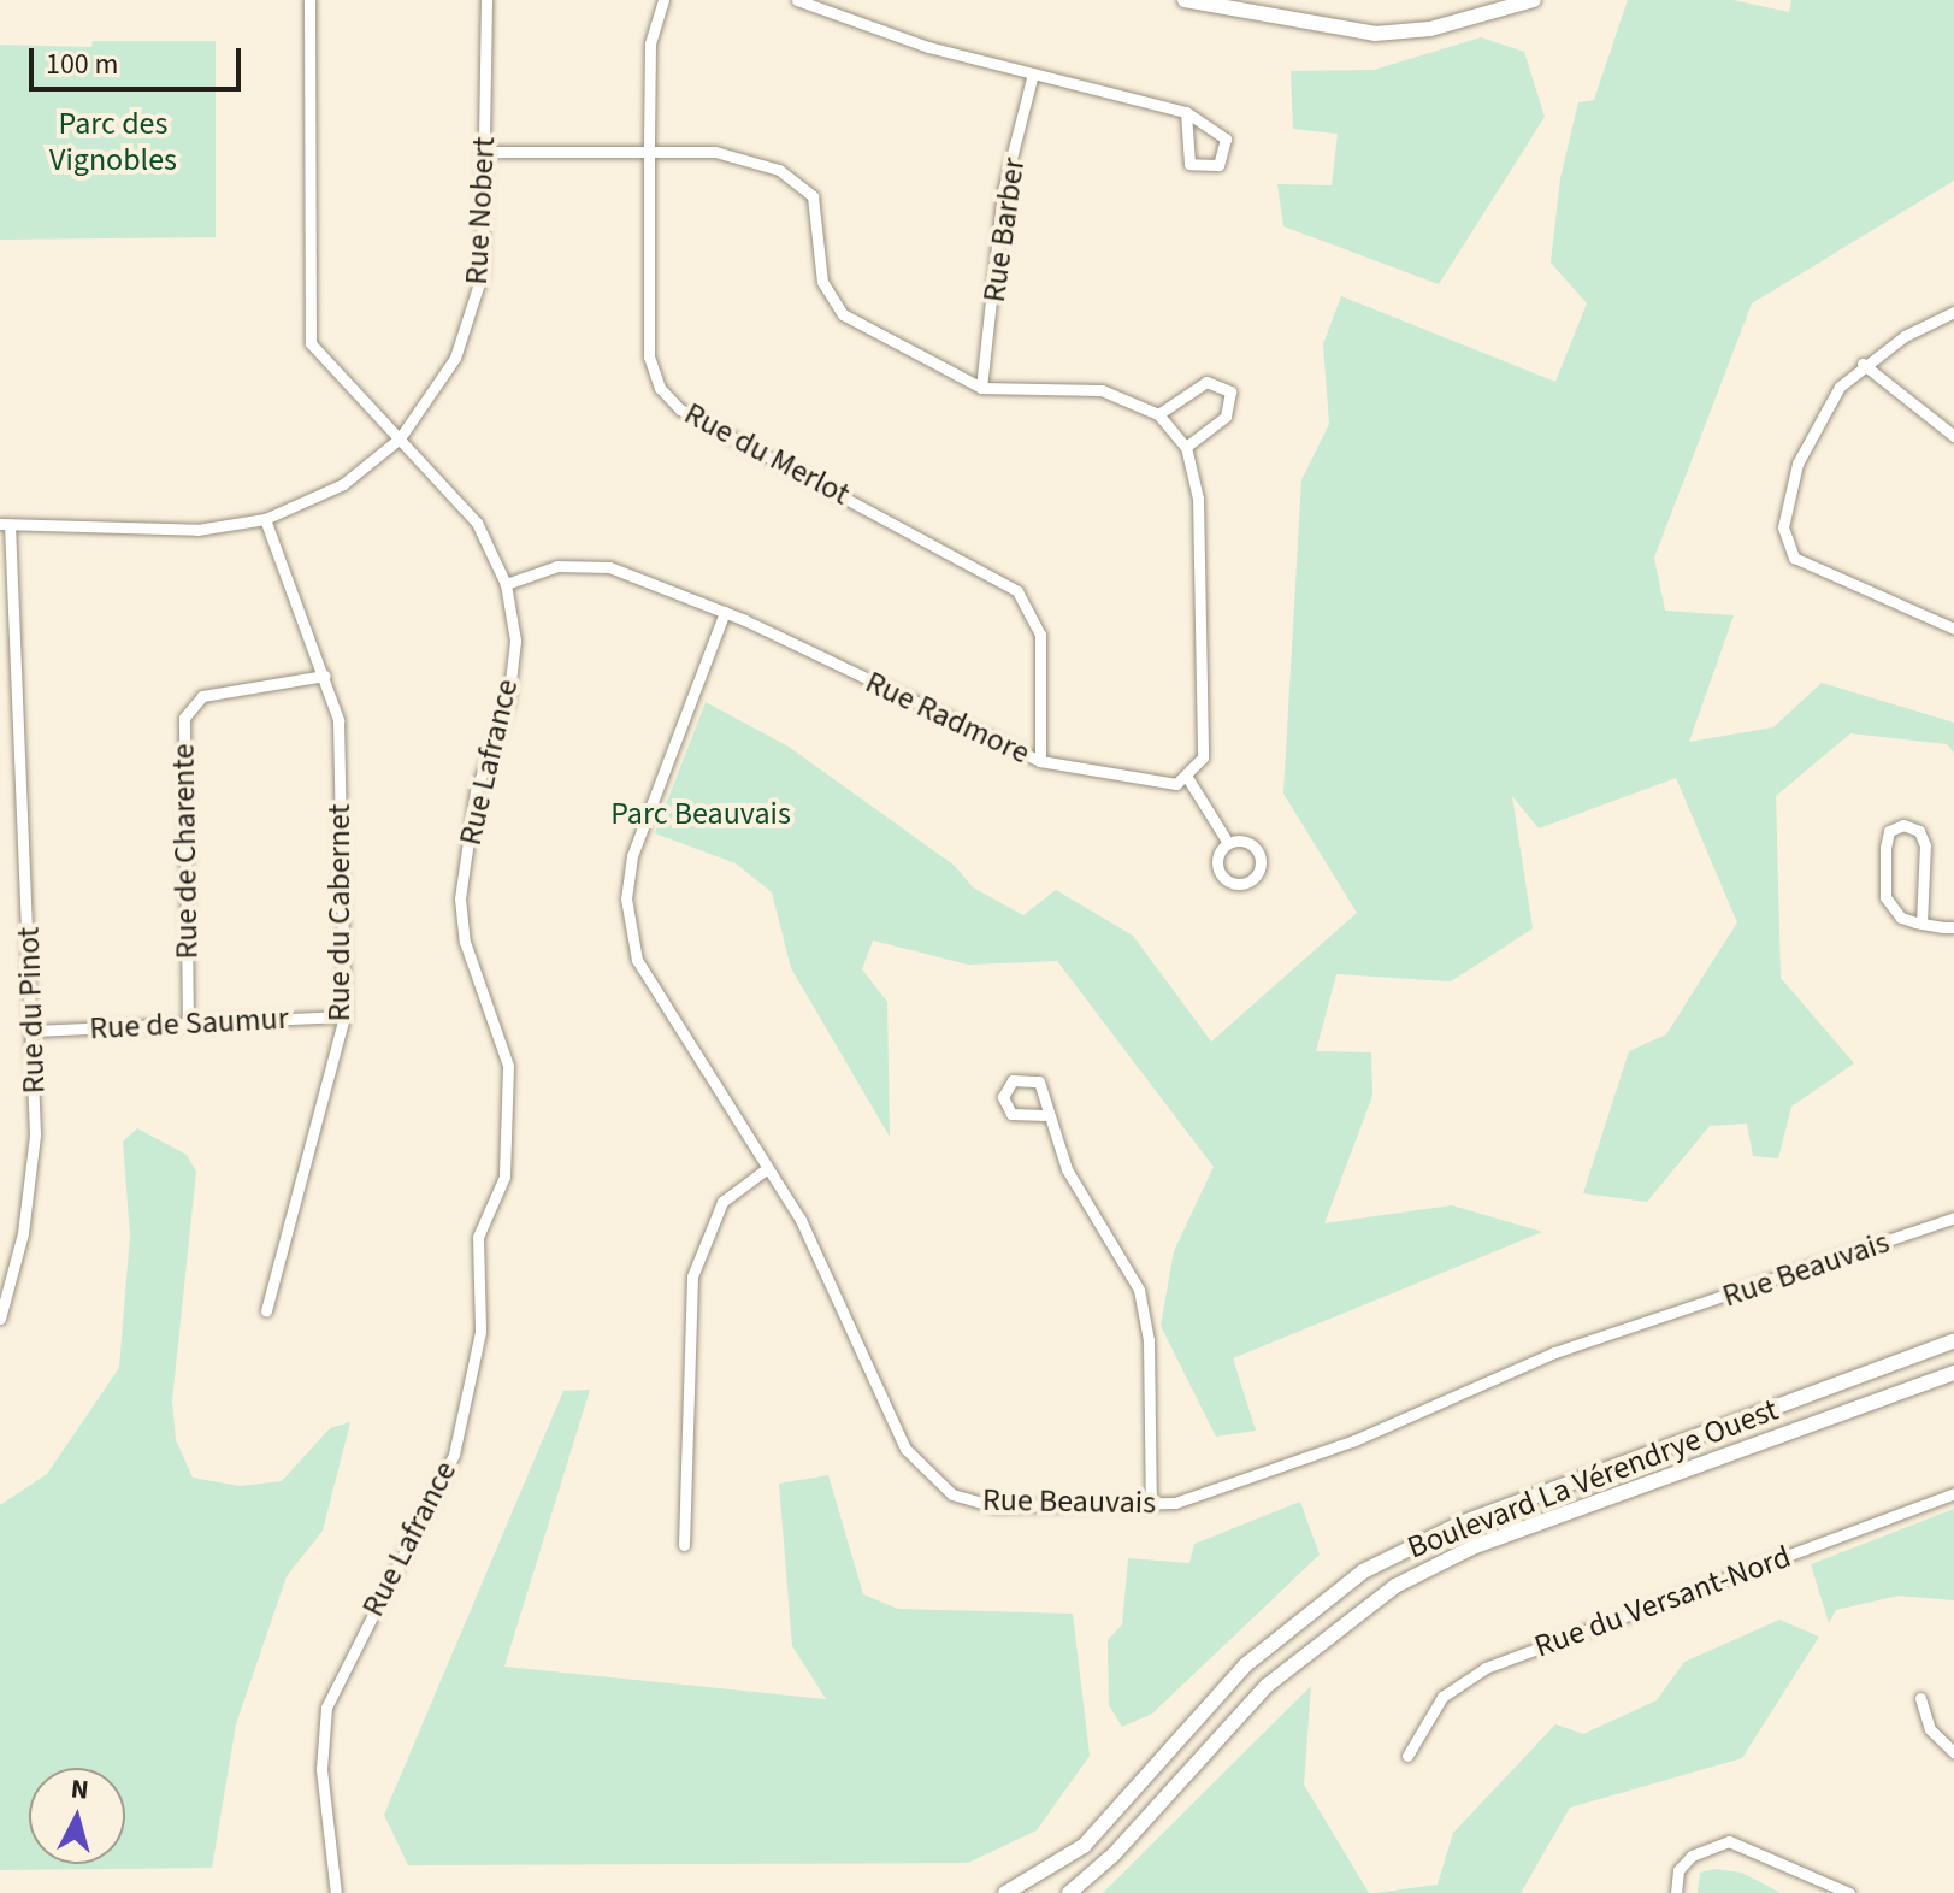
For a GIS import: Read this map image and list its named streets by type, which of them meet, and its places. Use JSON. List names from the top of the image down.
{
  "streets": {
    "main road": ["Boulevard La Vérendrye Ouest"],
    "street": [
      "Rue Nobert",
      "Rue Barber",
      "Rue du Merlot",
      "Rue Radmore",
      "Rue Lafrance",
      "Rue de Charente",
      "Rue du Cabernet",
      "Rue du Pinot",
      "Rue de Saumur",
      "Rue Beauvais",
      "Rue du Versant-Nord"
    ]
  },
  "crossings": [
    ["Rue Nobert", "Rue Lafrance"],
    ["Rue Nobert", "Rue du Cabernet"],
    ["Rue Nobert", "Rue du Pinot"],
    ["Rue du Merlot", "Rue Radmore"],
    ["Rue Radmore", "Rue Lafrance"],
    ["Rue Radmore", "Rue Beauvais"],
    ["Rue de Charente", "Rue du Cabernet"],
    ["Rue de Charente", "Rue de Saumur"],
    ["Rue du Cabernet", "Rue de Saumur"],
    ["Rue du Pinot", "Rue de Saumur"]
  ],
  "parks": ["Parc des Vignobles", "Parc Beauvais"],
  "scale_bar": "100 m",
  "north": "top"
}
